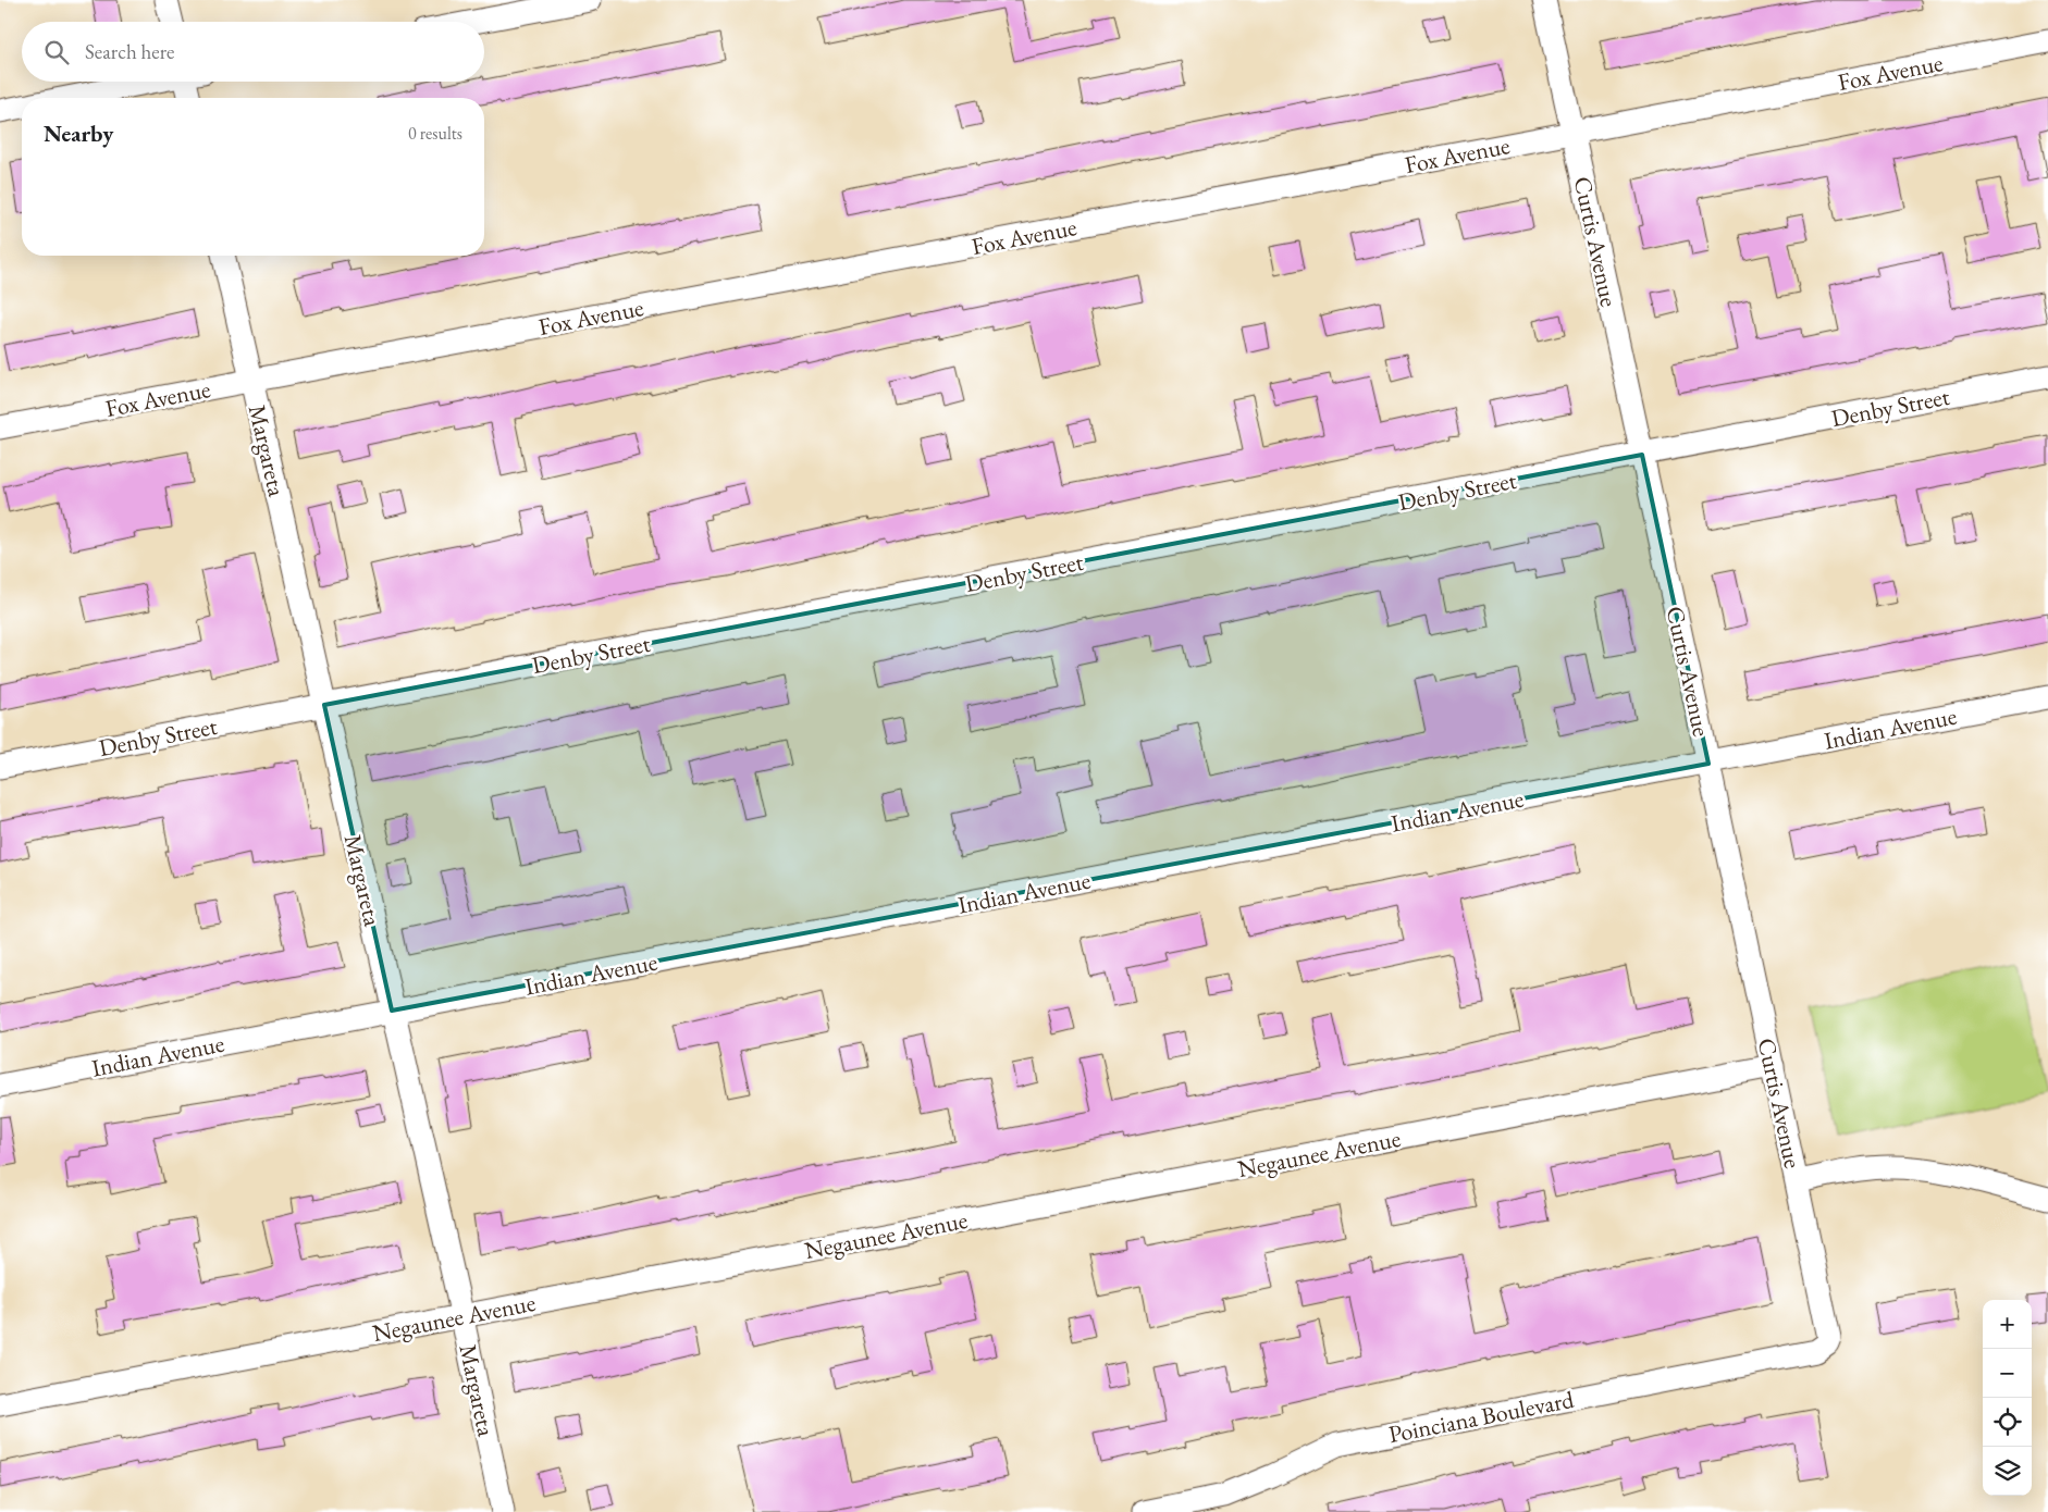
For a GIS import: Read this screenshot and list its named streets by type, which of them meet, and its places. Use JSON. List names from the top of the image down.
{
  "streets": {
    "street": [
      "Fox Avenue",
      "Curtis Avenue",
      "Denby Street",
      "Margareta",
      "Indian Avenue",
      "Negaunee Avenue",
      "Poinciana Boulevard"
    ]
  },
  "crossings": [
    ["Fox Avenue", "Curtis Avenue"],
    ["Fox Avenue", "Margareta"],
    ["Curtis Avenue", "Denby Street"],
    ["Curtis Avenue", "Indian Avenue"],
    ["Curtis Avenue", "Negaunee Avenue"],
    ["Curtis Avenue", "Poinciana Boulevard"],
    ["Denby Street", "Margareta"],
    ["Margareta", "Indian Avenue"],
    ["Margareta", "Negaunee Avenue"]
  ],
  "page": {
    "search": "Search here",
    "heading": ["Nearby", "0 results"],
    "map_buttons": ["+", "−"]
  }
}
